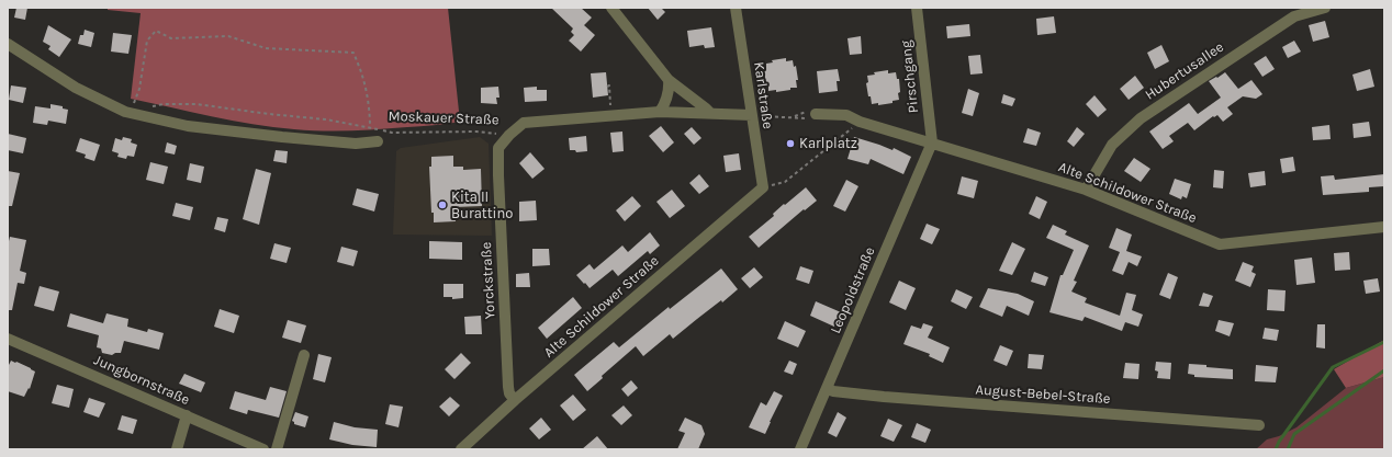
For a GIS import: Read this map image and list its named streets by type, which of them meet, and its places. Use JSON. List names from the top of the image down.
{
  "streets": {
    "street": [
      "Hubertusallee",
      "Pirschgang",
      "Karlstraße",
      "Moskauer Straße",
      "Alte Schildower Straße",
      "Yorckstraße",
      "Leopoldstraße",
      "Jungbornstraße",
      "August-Bebel-Straße"
    ]
  },
  "crossings": [
    ["Hubertusallee", "Alte Schildower Straße"],
    ["Pirschgang", "Alte Schildower Straße"],
    ["Pirschgang", "Leopoldstraße"],
    ["Karlstraße", "Moskauer Straße"],
    ["Karlstraße", "Alte Schildower Straße"],
    ["Moskauer Straße", "Yorckstraße"],
    ["Alte Schildower Straße", "Yorckstraße"],
    ["Alte Schildower Straße", "Leopoldstraße"],
    ["Leopoldstraße", "August-Bebel-Straße"]
  ],
  "places": ["Karlplatz", "Kita II Burattino"]
}
